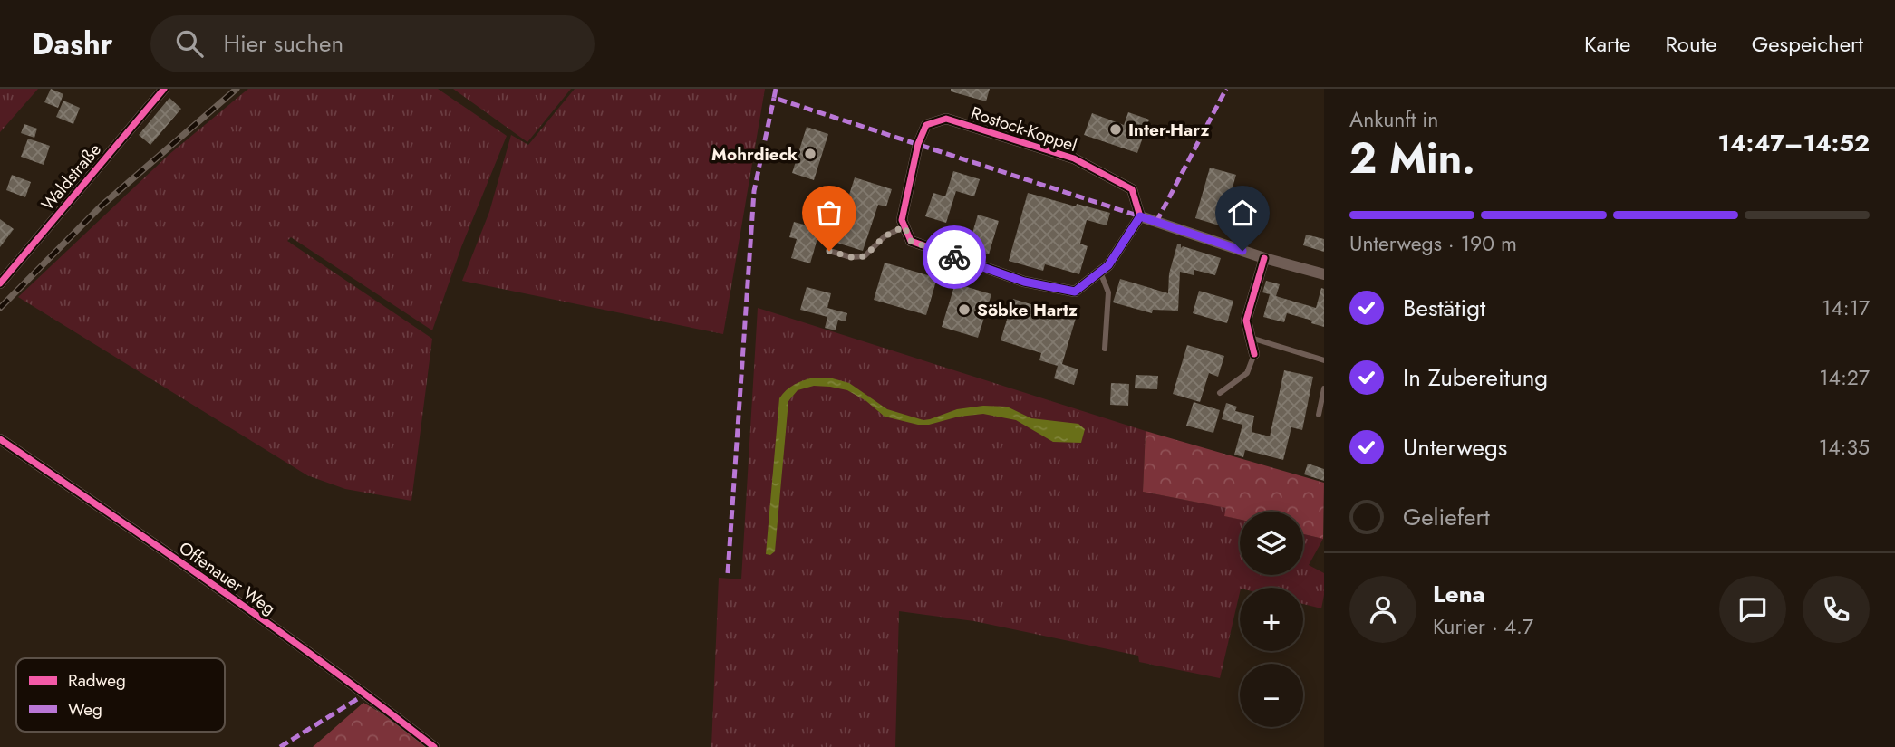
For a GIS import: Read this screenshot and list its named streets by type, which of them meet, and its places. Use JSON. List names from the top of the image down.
{
  "streets": {
    "street": ["Rostock-Koppel", "Waldstraße", "Offenauer Weg"]
  },
  "places": ["Inter-Harz", "Mohrdieck", "Söbke Hartz"],
  "legend": ["Radweg", "Weg"],
  "page": {
    "header": "Dashr",
    "search": "Hier suchen",
    "nav": ["Karte", "Route", "Gespeichert"],
    "heading": ["2 Min.", "Ankunft in", "14:47–14:52"],
    "panel": ["Lena", "Kurier · 4.7"],
    "bar": "Unterwegs · 190 m",
    "list": [
      ["Bestätigt", "14:17"],
      ["In Zubereitung", "14:27"],
      ["Unterwegs", "14:35"],
      "Geliefert"
    ],
    "map_buttons": ["+", "−"]
  }
}
